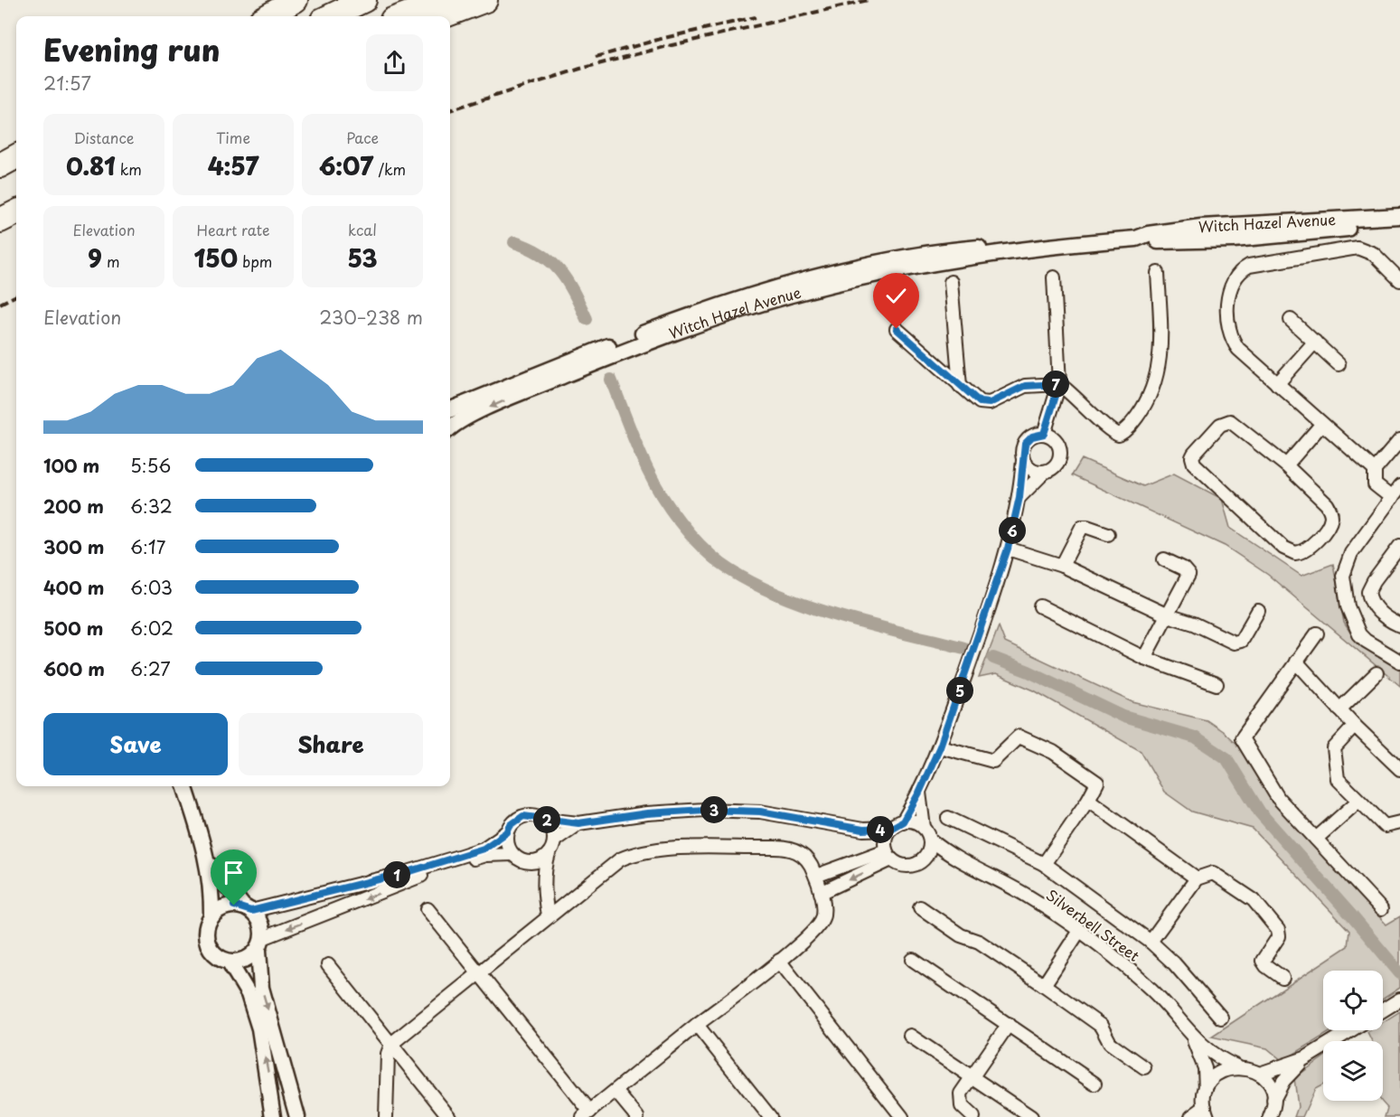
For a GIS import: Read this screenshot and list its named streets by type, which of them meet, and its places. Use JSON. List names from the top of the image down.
{
  "streets": {
    "street": ["Witch Hazel Avenue", "Silverbell Street"]
  },
  "page": {
    "heading": ["Evening run", "21:57"],
    "stats": [
      ["Distance", "0.81 km"],
      ["Time", "4:57"],
      ["Pace", "6:07 /km"],
      ["Elevation", "9 m"],
      ["Heart rate", "150 bpm"],
      ["kcal", "53"]
    ],
    "chart": ["Elevation", "230–238 m"],
    "pins": [
      "7",
      "6",
      "5",
      "3",
      "2",
      "4",
      "1"
    ],
    "list": [
      {
        "name": "100 m",
        "note": "5:56"
      },
      {
        "name": "200 m",
        "note": "6:32"
      },
      {
        "name": "300 m",
        "note": "6:17"
      },
      {
        "name": "400 m",
        "note": "6:03"
      },
      {
        "name": "500 m",
        "note": "6:02"
      },
      {
        "name": "600 m",
        "note": "6:27"
      }
    ],
    "buttons": ["Save", "Share"]
  }
}
